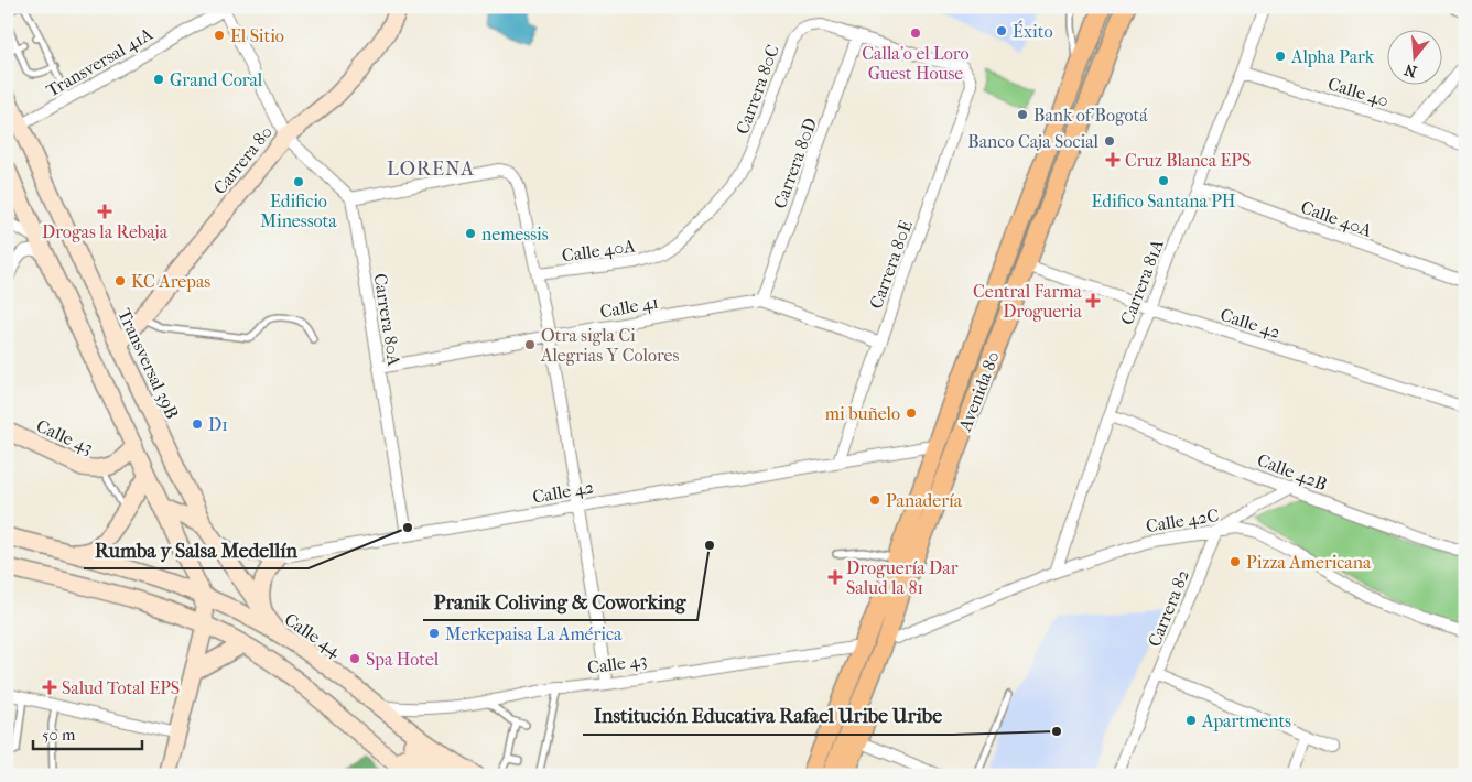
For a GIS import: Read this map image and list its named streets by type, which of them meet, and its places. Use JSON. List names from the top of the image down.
{
  "streets": {
    "main road": [
      "Carrera 80",
      "Transversal 39B",
      "Avenida 80",
      "Calle 43",
      "Calle 44"
    ],
    "street": [
      "Transversal 41A",
      "Carrera 80C",
      "Calle 40",
      "Carrera 80D",
      "Calle 40A",
      "Carrera 80E",
      "Carrera 81A",
      "Calle 41",
      "Carrera 80A",
      "Calle 42",
      "Calle 42B",
      "Calle 42C",
      "Carrera 82"
    ]
  },
  "crossings": [
    ["Transversal 41A", "Transversal 39B"],
    ["Carrera 80C", "Carrera 80D"],
    ["Carrera 80C", "Calle 40A"],
    ["Carrera 80C", "Carrera 80E"],
    ["Calle 40", "Carrera 81A"],
    ["Carrera 80", "Transversal 39B"],
    ["Carrera 80D", "Carrera 80E"],
    ["Carrera 80D", "Calle 41"],
    ["Calle 40A", "Carrera 81A"],
    ["Carrera 80E", "Calle 41"],
    ["Carrera 80E", "Calle 42"],
    ["Carrera 81A", "Calle 42"],
    ["Carrera 81A", "Calle 42B"],
    ["Carrera 81A", "Calle 42C"],
    ["Calle 41", "Carrera 80A"],
    ["Carrera 80A", "Calle 42"],
    ["Calle 42", "Transversal 39B"],
    ["Calle 42", "Avenida 80"],
    ["Transversal 39B", "Calle 44"],
    ["Avenida 80", "Calle 43"],
    ["Calle 43", "Calle 44"],
    ["Calle 42C", "Carrera 82"]
  ],
  "districts": ["LORENA"],
  "places": {
    "other": [
      "Éxito",
      "Calla'o el Loro Guest House",
      "El Sitio",
      "Alpha Park",
      "Grand Coral",
      "Bank of Bogotá",
      "Banco Caja Social",
      "Edifico Santana PH",
      "Edificio Minessota",
      "nemessis",
      "KC Arepas",
      "Otra sigla Ci Alegrias Y Colores",
      "mi buñelo",
      "D1",
      "Panadería",
      "Rumba y Salsa Medellín",
      "Pranik Coliving & Coworking",
      "Pizza Americana",
      "Merkepaisa La América",
      "Spa Hotel",
      "Apartments",
      "Institución Educativa Rafael Uribe Uribe"
    ],
    "health": [
      "Cruz Blanca EPS",
      "Drogas la Rebaja",
      "Central Farma Drogueria",
      "Droguería Dar Salud la 81",
      "Salud Total EPS"
    ]
  },
  "scale_bar": "50 m",
  "north": "bottom"
}
